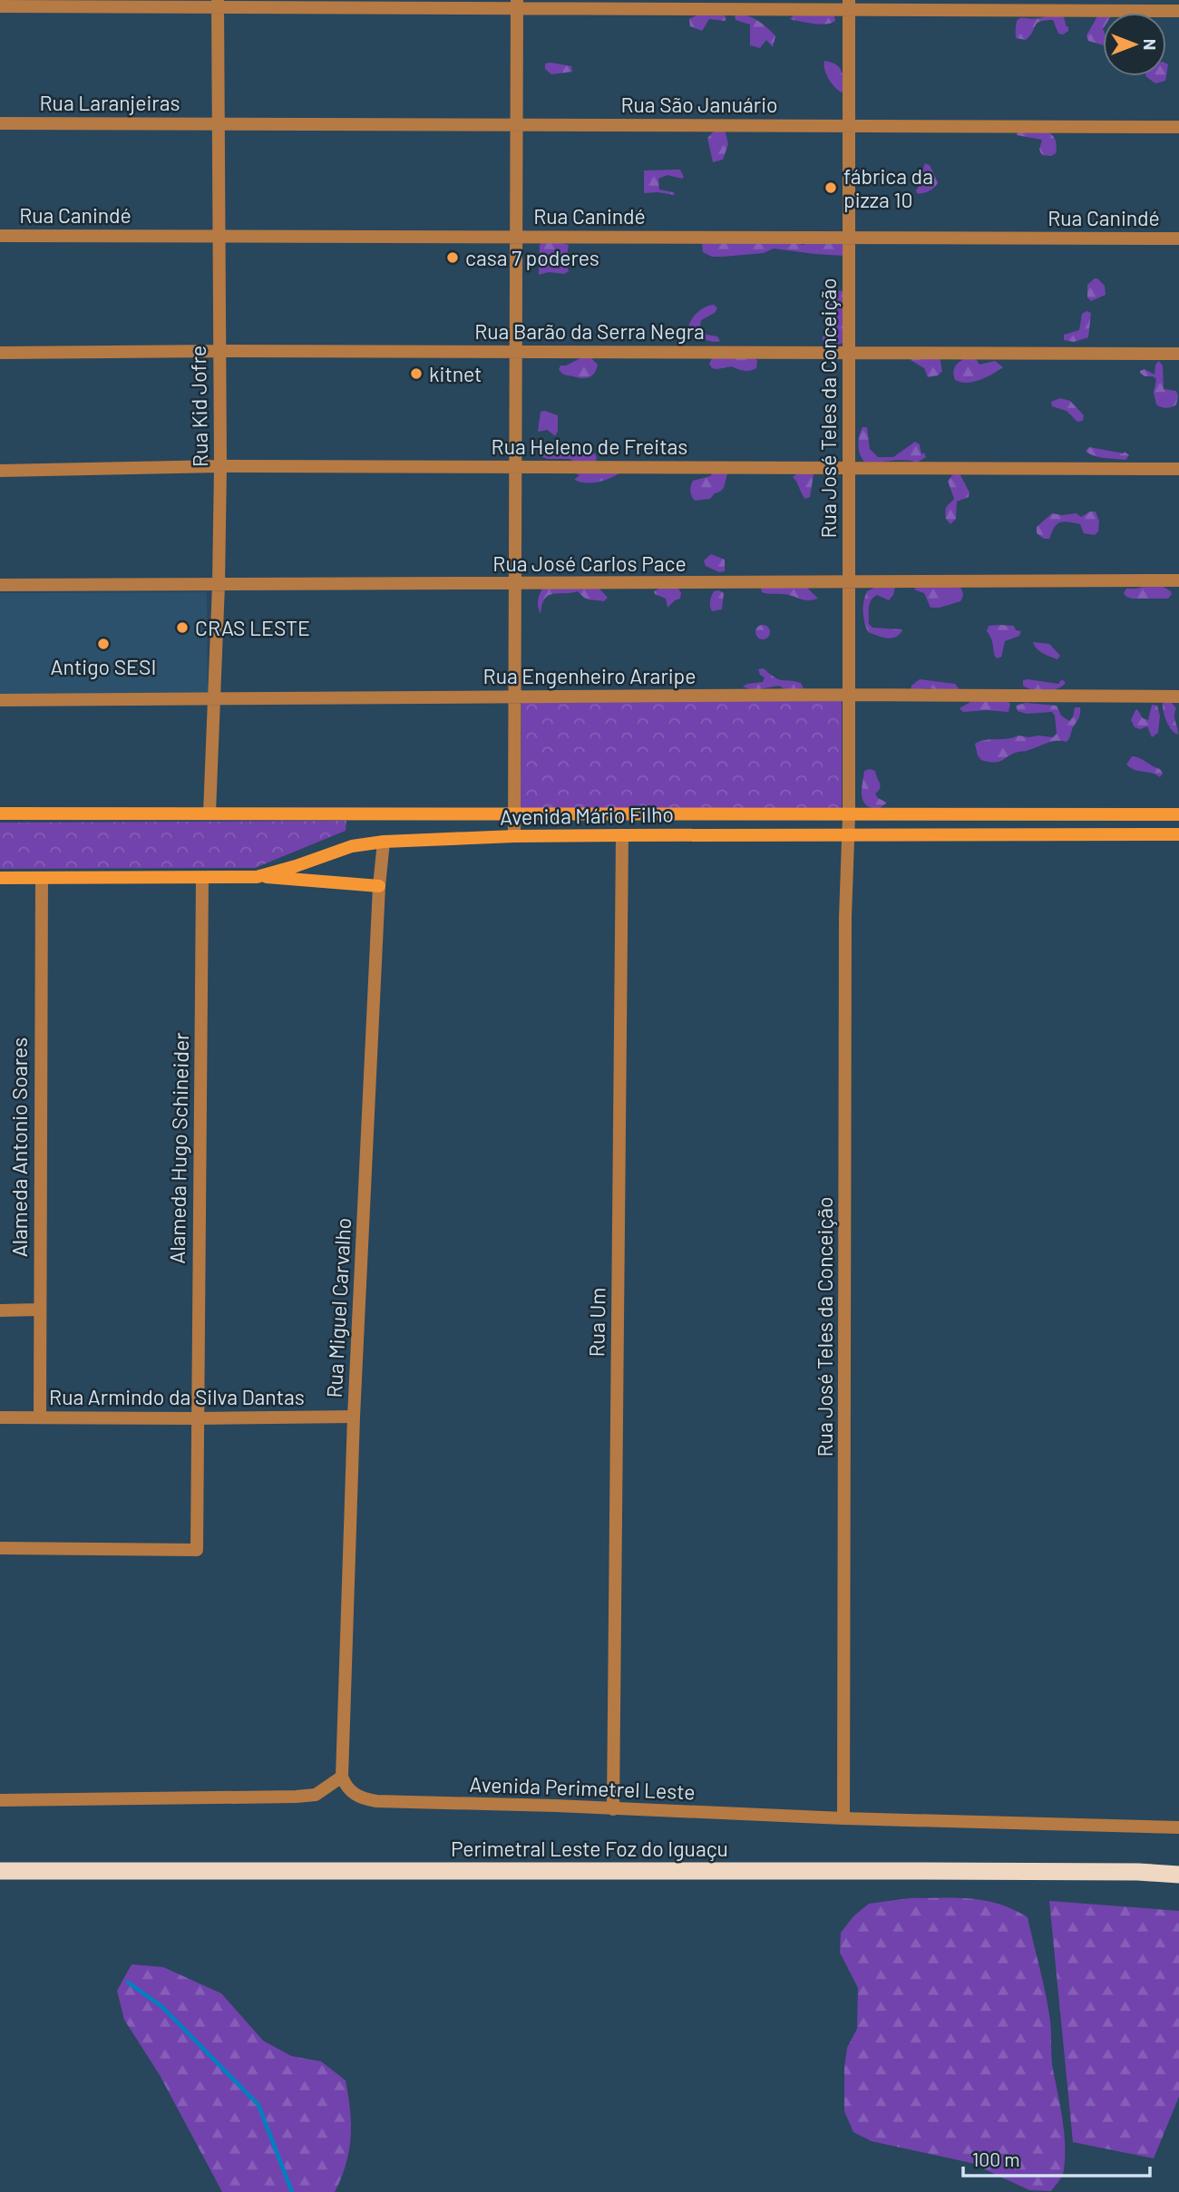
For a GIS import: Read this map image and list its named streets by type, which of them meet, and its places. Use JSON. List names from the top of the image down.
{
  "streets": {
    "highway": ["Perimetral Leste Foz do Iguaçu"],
    "main road": ["Avenida Mário Filho"],
    "street": [
      "Rua Laranjeiras",
      "Rua São Januário",
      "Rua Canindé",
      "Rua Barão da Serra Negra",
      "Rua Kid Jofre",
      "Rua José Teles da Conceição",
      "Rua Heleno de Freitas",
      "Rua José Carlos Pace",
      "Rua Engenheiro Araripe",
      "Alameda Antonio Soares",
      "Alameda Hugo Schineider",
      "Rua Miguel Carvalho",
      "Rua Um",
      "Rua Armindo da Silva Dantas",
      "Avenida Perimetrel Leste"
    ]
  },
  "crossings": [
    ["Rua Laranjeiras", "Rua São Januário"],
    ["Rua Laranjeiras", "Rua Kid Jofre"],
    ["Rua São Januário", "Rua Kid Jofre"],
    ["Rua São Januário", "Rua José Teles da Conceição"],
    ["Rua Canindé", "Rua Kid Jofre"],
    ["Rua Canindé", "Rua José Teles da Conceição"],
    ["Rua Barão da Serra Negra", "Rua Kid Jofre"],
    ["Rua Barão da Serra Negra", "Rua José Teles da Conceição"],
    ["Rua Kid Jofre", "Rua Heleno de Freitas"],
    ["Rua Kid Jofre", "Rua José Carlos Pace"],
    ["Rua Kid Jofre", "Rua Engenheiro Araripe"],
    ["Rua Kid Jofre", "Avenida Mário Filho"],
    ["Rua José Teles da Conceição", "Rua Heleno de Freitas"],
    ["Rua José Teles da Conceição", "Rua José Carlos Pace"],
    ["Rua José Teles da Conceição", "Rua Engenheiro Araripe"],
    ["Rua José Teles da Conceição", "Avenida Mário Filho"],
    ["Rua José Teles da Conceição", "Avenida Perimetrel Leste"],
    ["Avenida Mário Filho", "Alameda Antonio Soares"],
    ["Avenida Mário Filho", "Alameda Hugo Schineider"],
    ["Avenida Mário Filho", "Rua Miguel Carvalho"],
    ["Avenida Mário Filho", "Rua Um"],
    ["Alameda Antonio Soares", "Rua Armindo da Silva Dantas"],
    ["Alameda Hugo Schineider", "Rua Armindo da Silva Dantas"],
    ["Rua Miguel Carvalho", "Rua Armindo da Silva Dantas"],
    ["Rua Miguel Carvalho", "Avenida Perimetrel Leste"],
    ["Rua Um", "Avenida Perimetrel Leste"]
  ],
  "places": [
    "fábrica da pizza 10",
    "casa 7 poderes",
    "kitnet",
    "CRAS LESTE",
    "Antigo SESI"
  ],
  "scale_bar": "100 m",
  "north": "right"
}
